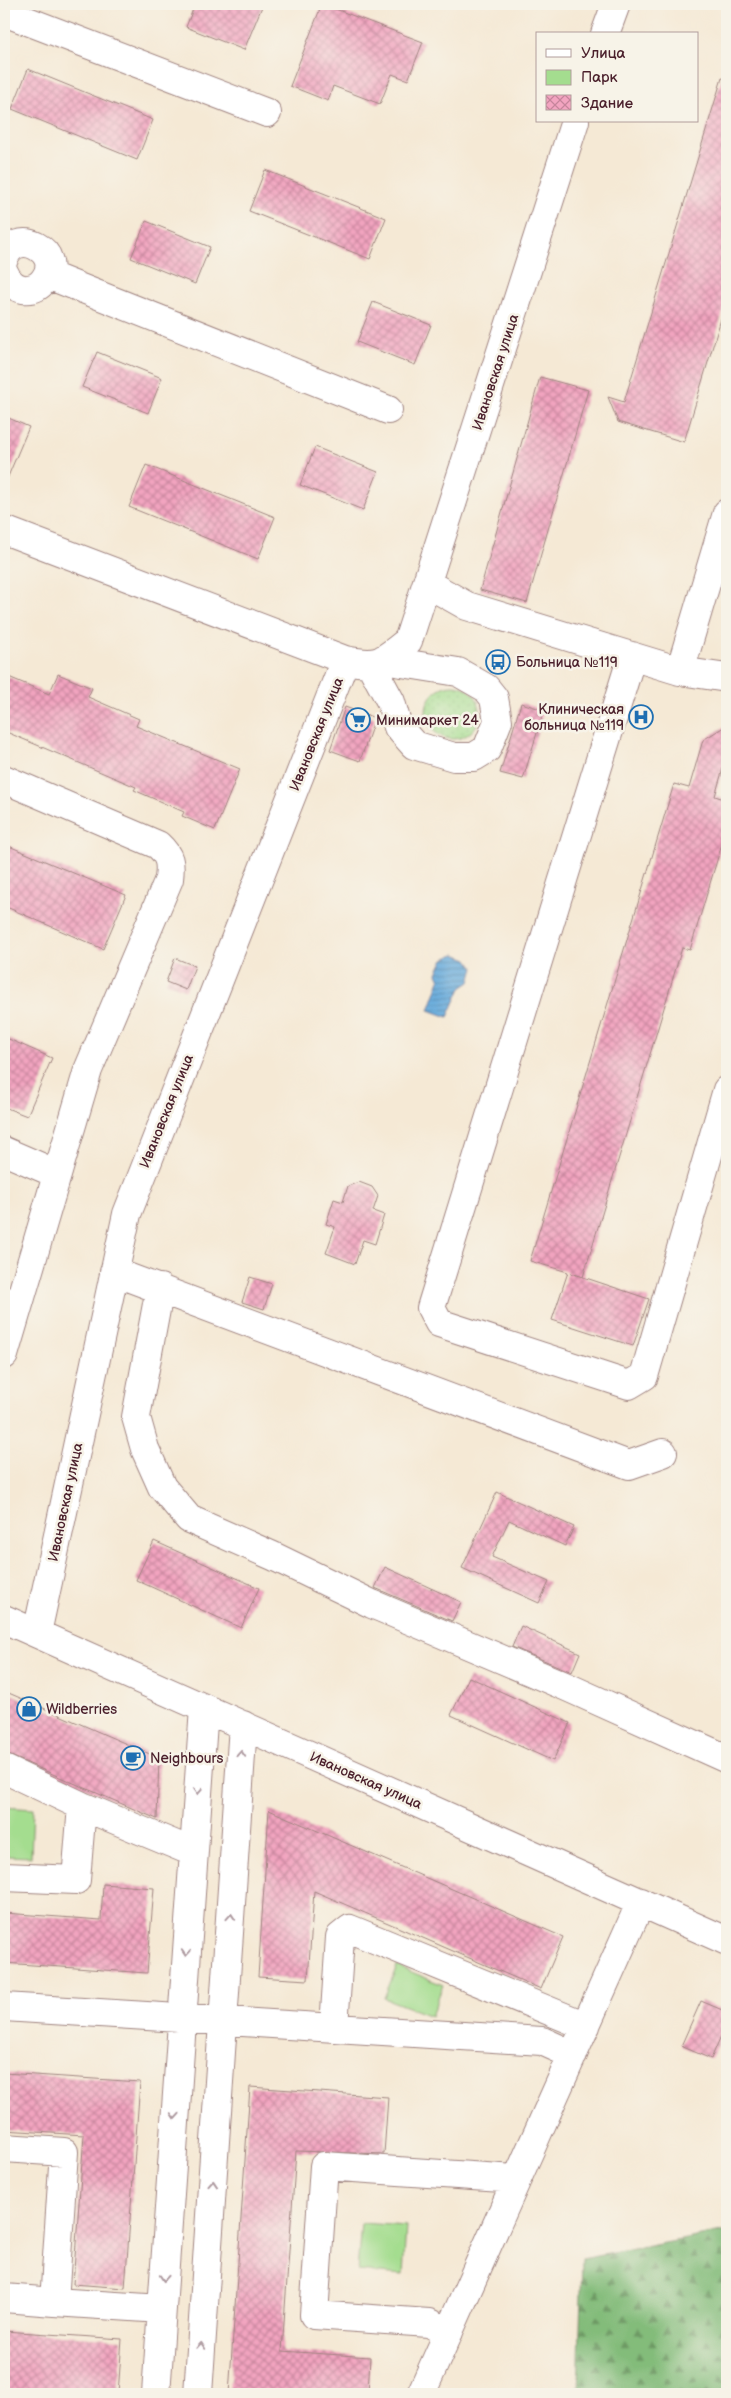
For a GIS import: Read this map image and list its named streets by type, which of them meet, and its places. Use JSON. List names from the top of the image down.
{
  "streets": {
    "street": ["Ивановская улица"]
  },
  "places": {
    "bus stop": ["Больница №119"],
    "hospital": ["Клиническая больница №119"],
    "supermarket": ["Минимаркет 24"],
    "shop": ["Wildberries"],
    "cafe": ["Neighbours"]
  },
  "legend": ["Улица", "Парк", "Здание"]
}
